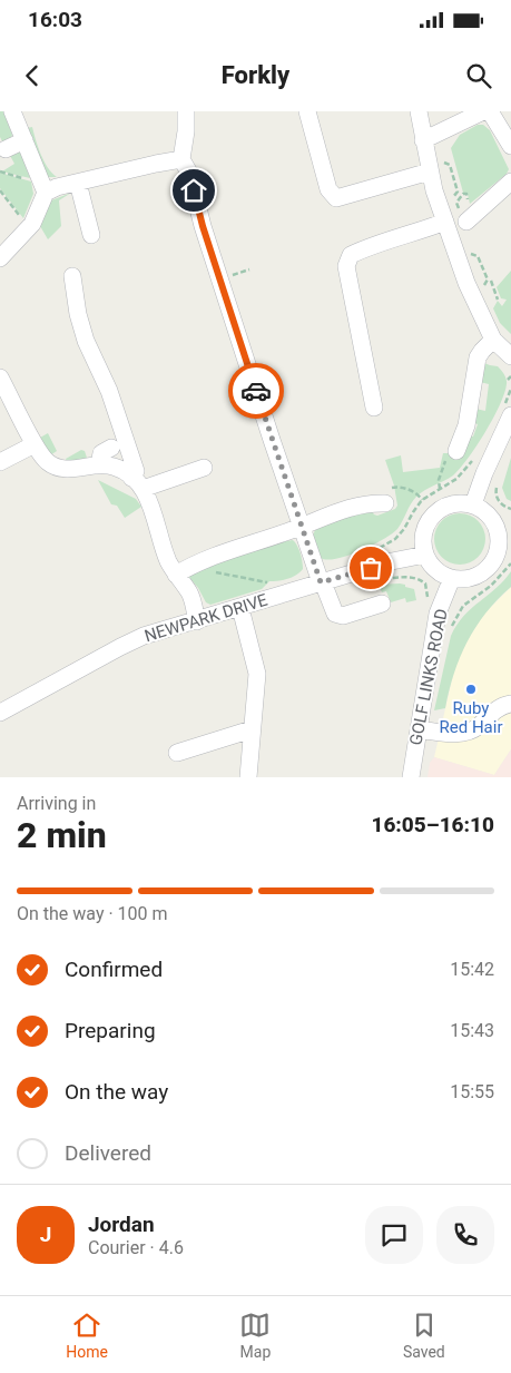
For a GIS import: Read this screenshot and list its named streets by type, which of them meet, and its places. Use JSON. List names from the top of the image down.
{
  "streets": {
    "street": ["NEWPARK DRIVE", "GOLF LINKS ROAD"]
  },
  "crossings": [
    ["NEWPARK DRIVE", "GOLF LINKS ROAD"]
  ],
  "places": ["Ruby Red Hair"],
  "page": {
    "status": "16:03",
    "header": "Forkly",
    "heading": ["2 min", "Arriving in", "16:05–16:10"],
    "panel": ["Jordan", "Courier · 4.6"],
    "bar": "On the way · 100 m",
    "list": [
      ["Confirmed", "15:42"],
      ["Preparing", "15:43"],
      ["On the way", "15:55"],
      "Delivered"
    ],
    "round": "J",
    "tabs": ["Home", "Map", "Saved"]
  }
}
